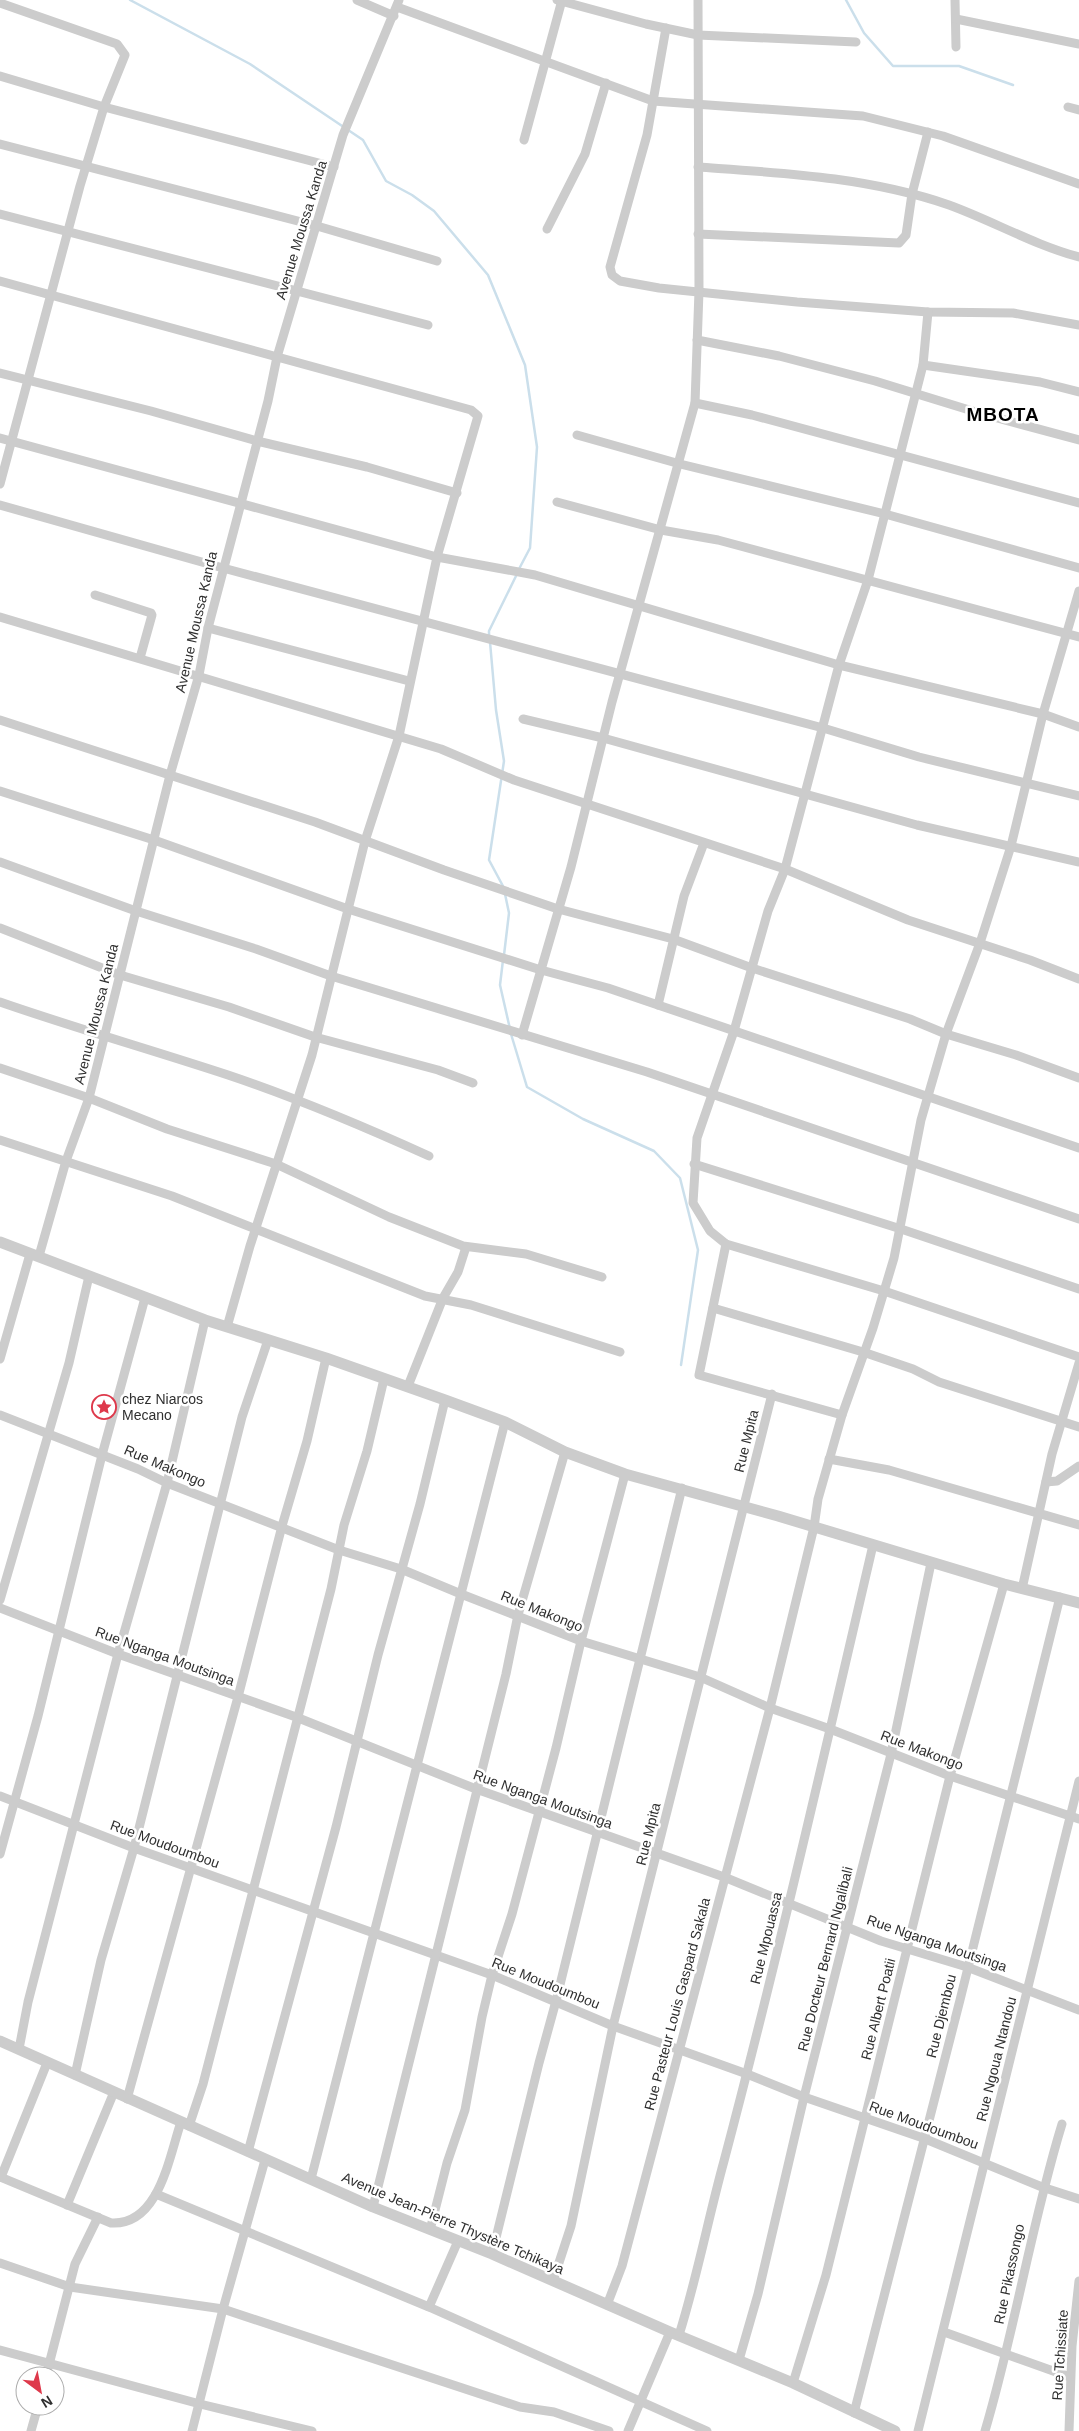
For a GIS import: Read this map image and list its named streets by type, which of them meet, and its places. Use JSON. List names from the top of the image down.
{
  "streets": {
    "street": [
      "Avenue Moussa Kanda",
      "Rue Mpita",
      "Rue Makongo",
      "Rue Nganga Moutsinga",
      "Rue Moudoumbou",
      "Rue Mpouassa",
      "Rue Docteur Bernard Ngalibali",
      "Rue Pasteur Louis Gaspard Sakala",
      "Rue Albert Poatii",
      "Rue Djembou",
      "Rue Ngoua Ntandou",
      "Avenue Jean-Pierre Thystère Tchikaya",
      "Rue Pikassongo",
      "Rue Tchissiate"
    ]
  },
  "crossings": [
    ["Rue Mpita", "Rue Makongo"],
    ["Rue Mpita", "Rue Nganga Moutsinga"],
    ["Rue Mpita", "Rue Moudoumbou"],
    ["Rue Mpita", "Avenue Jean-Pierre Thystère Tchikaya"],
    ["Rue Makongo", "Rue Mpouassa"],
    ["Rue Makongo", "Rue Docteur Bernard Ngalibali"],
    ["Rue Makongo", "Rue Pasteur Louis Gaspard Sakala"],
    ["Rue Makongo", "Rue Albert Poatii"],
    ["Rue Makongo", "Rue Djembou"],
    ["Rue Makongo", "Rue Ngoua Ntandou"],
    ["Rue Nganga Moutsinga", "Rue Mpouassa"],
    ["Rue Nganga Moutsinga", "Rue Docteur Bernard Ngalibali"],
    ["Rue Nganga Moutsinga", "Rue Pasteur Louis Gaspard Sakala"],
    ["Rue Nganga Moutsinga", "Rue Albert Poatii"],
    ["Rue Nganga Moutsinga", "Rue Djembou"],
    ["Rue Nganga Moutsinga", "Rue Ngoua Ntandou"],
    ["Rue Moudoumbou", "Rue Mpouassa"],
    ["Rue Moudoumbou", "Rue Docteur Bernard Ngalibali"],
    ["Rue Moudoumbou", "Rue Pasteur Louis Gaspard Sakala"],
    ["Rue Moudoumbou", "Rue Albert Poatii"],
    ["Rue Moudoumbou", "Rue Djembou"],
    ["Rue Moudoumbou", "Rue Ngoua Ntandou"],
    ["Rue Moudoumbou", "Rue Pikassongo"],
    ["Rue Mpouassa", "Avenue Jean-Pierre Thystère Tchikaya"],
    ["Rue Docteur Bernard Ngalibali", "Avenue Jean-Pierre Thystère Tchikaya"],
    ["Rue Pasteur Louis Gaspard Sakala", "Avenue Jean-Pierre Thystère Tchikaya"],
    ["Rue Albert Poatii", "Avenue Jean-Pierre Thystère Tchikaya"],
    ["Rue Djembou", "Avenue Jean-Pierre Thystère Tchikaya"]
  ],
  "districts": ["MBOTA"],
  "places": {
    "place": ["chez Niarcos Mecano"]
  },
  "north": "bottom right"
}
